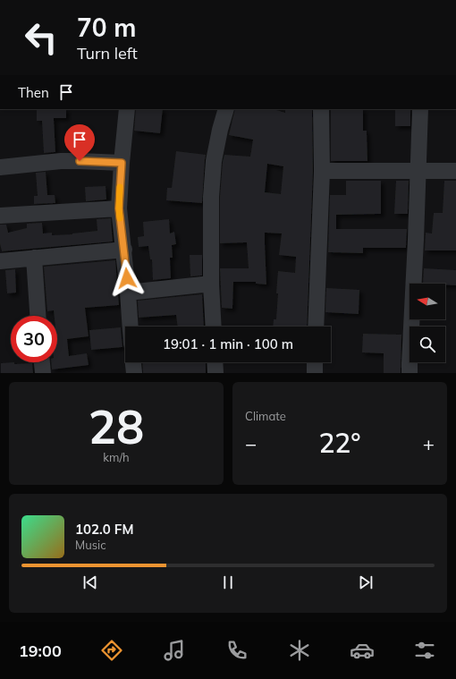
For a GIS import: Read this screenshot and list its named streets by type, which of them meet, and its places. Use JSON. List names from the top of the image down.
{
  "north": "left",
  "page": {
    "turn": ["70 m", "Turn left"],
    "then": "Then",
    "limit": "30",
    "trip": "19:01 · 1 min · 100 m",
    "tile": [
      ["28", "km/h"],
      "Climate"
    ],
    "heat": ["−", "22°", "+"],
    "song": ["102.0 FM", "Music"],
    "tabs": "19:00"
  }
}
